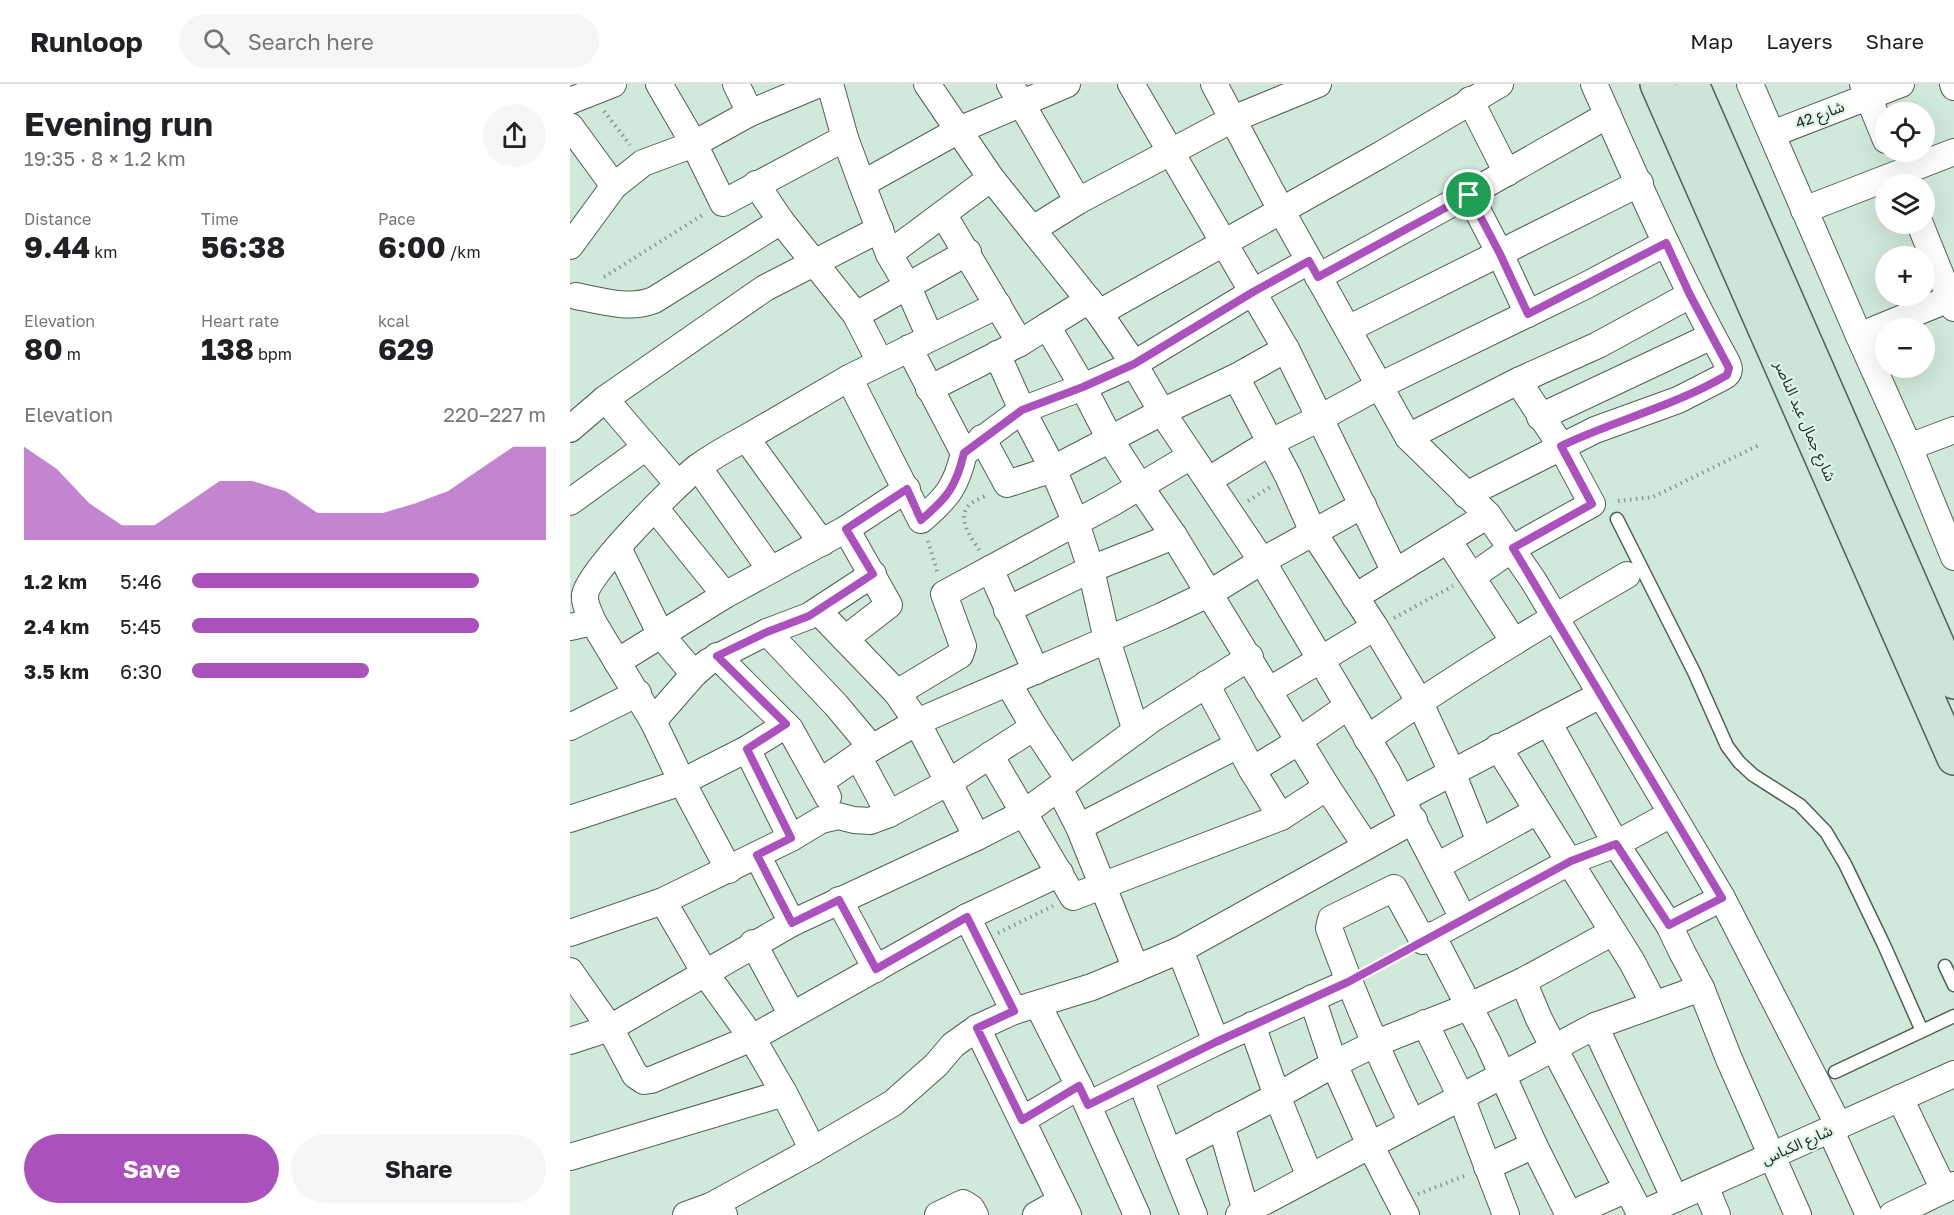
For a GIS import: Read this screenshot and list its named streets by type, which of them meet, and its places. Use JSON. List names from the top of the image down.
{
  "streets": {
    "main road": ["شارع جمال عبد الناصر"],
    "street": ["شارع 42", "شارع الكباس"]
  },
  "page": {
    "header": "Runloop",
    "search": "Search here",
    "nav": ["Map", "Layers", "Share"],
    "heading": ["Evening run", "19:35 · 8 × 1.2 km"],
    "map_buttons": ["+", "−"],
    "stats": [
      ["Distance", "9.44 km"],
      ["Time", "56:38"],
      ["Pace", "6:00 /km"],
      ["Elevation", "80 m"],
      ["Heart rate", "138 bpm"],
      ["kcal", "629"]
    ],
    "chart": ["Elevation", "220–227 m"],
    "list": [
      {
        "name": "1.2 km",
        "note": "5:46"
      },
      {
        "name": "2.4 km",
        "note": "5:45"
      },
      {
        "name": "3.5 km",
        "note": "6:30"
      }
    ],
    "buttons": ["Save", "Share"]
  }
}
